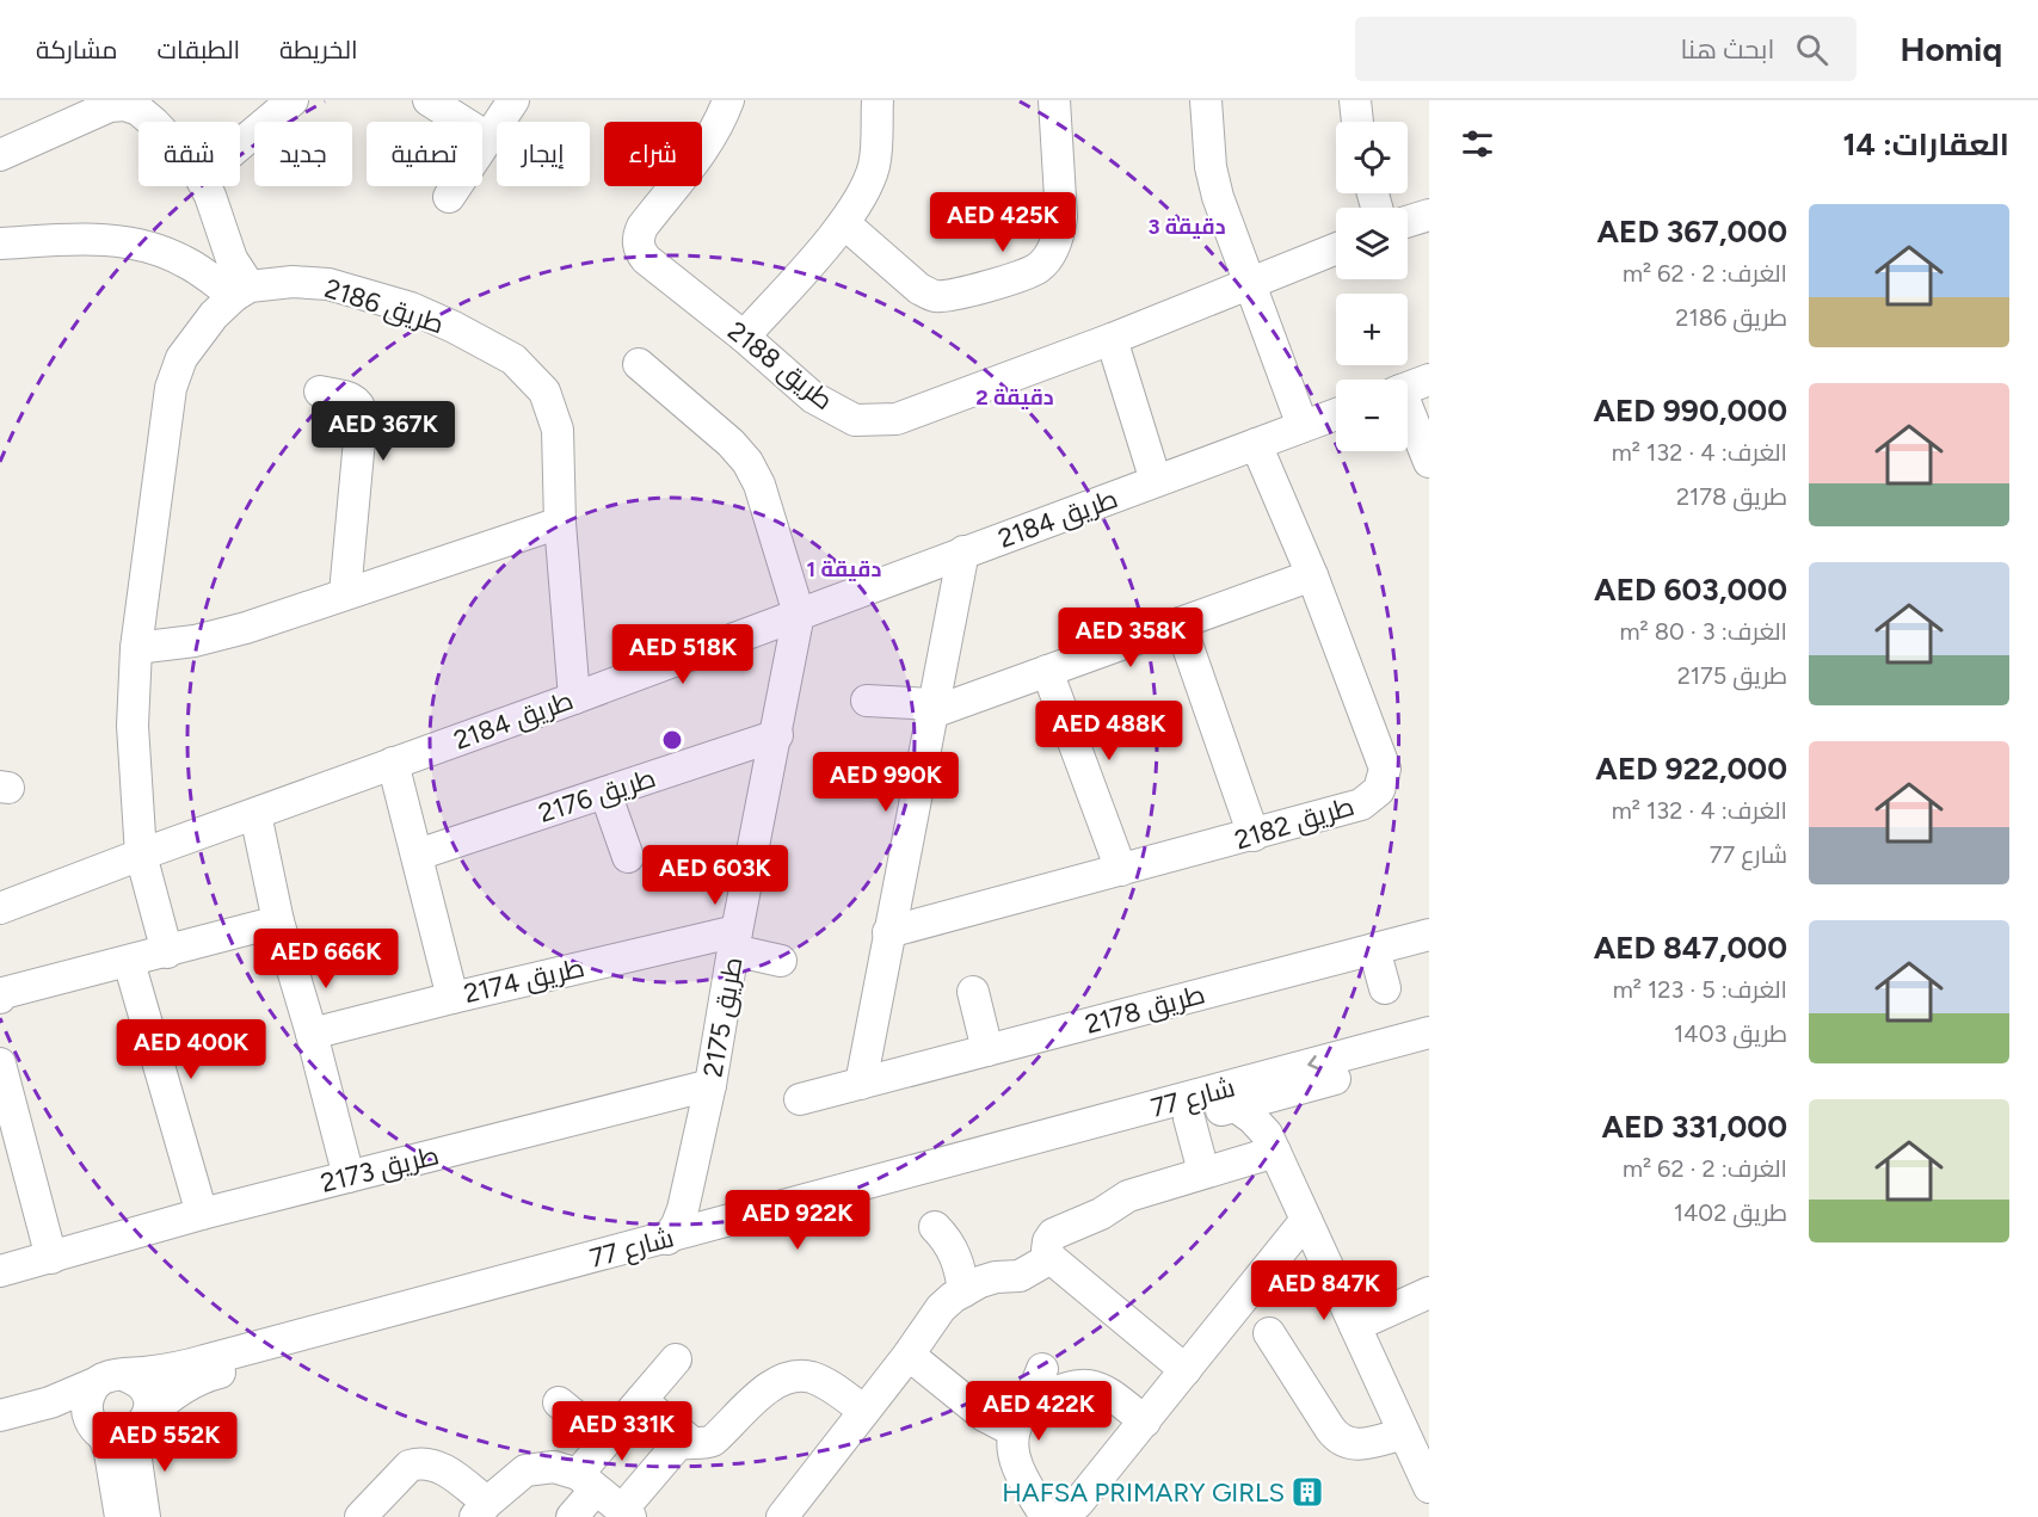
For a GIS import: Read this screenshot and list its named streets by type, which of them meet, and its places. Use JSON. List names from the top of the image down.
{
  "streets": {
    "street": [
      "طريق 2186",
      "طريق 2188",
      "طريق 2184",
      "طريق 2176",
      "طريق 2182",
      "طريق 2174",
      "طريق 2178",
      "طريق 2175",
      "شارع 77",
      "طريق 2173"
    ]
  },
  "crossings": [
    ["طريق 2186", "طريق 2184"],
    ["طريق 2184", "طريق 2182"],
    ["طريق 2184", "طريق 2175"],
    ["طريق 2176", "طريق 2175"],
    ["طريق 2174", "طريق 2175"],
    ["طريق 2175", "شارع 77"],
    ["طريق 2175", "طريق 2173"]
  ],
  "places": {
    "building": ["HAFSA PRIMARY GIRLS"]
  },
  "page": {
    "header": "Homiq",
    "search": "ابحث هنا",
    "nav": ["الخريطة", "الطبقات", "مشاركة"],
    "heading": "العقارات: 14",
    "map_buttons": ["+", "−"],
    "chip": [
      "شراء",
      "إيجار",
      "تصفية",
      "جديد",
      "شقة"
    ],
    "list": [
      {
        "name": "AED 367,000",
        "note": "الغرف: 2 · 62 m² · طريق 2186"
      },
      {
        "name": "AED 990,000",
        "note": "الغرف: 4 · 132 m² · طريق 2178"
      },
      {
        "name": "AED 603,000",
        "note": "الغرف: 3 · 80 m² · طريق 2175"
      },
      {
        "name": "AED 922,000",
        "note": "الغرف: 4 · 132 m² · شارع 77"
      },
      {
        "name": "AED 847,000",
        "note": "الغرف: 5 · 123 m² · طريق 1403"
      },
      {
        "name": "AED 331,000",
        "note": "الغرف: 2 · 62 m² · طريق 1402"
      }
    ],
    "price": [
      "AED 425K",
      "AED 367K",
      "AED 358K",
      "AED 518K",
      "AED 488K",
      "AED 990K",
      "AED 603K",
      "AED 666K",
      "AED 400K",
      "AED 922K",
      "AED 847K",
      "AED 422K",
      "AED 331K",
      "AED 552K"
    ]
  },
  "rings": ["3 دقيقة", "2 دقيقة", "1 دقيقة"]
}
